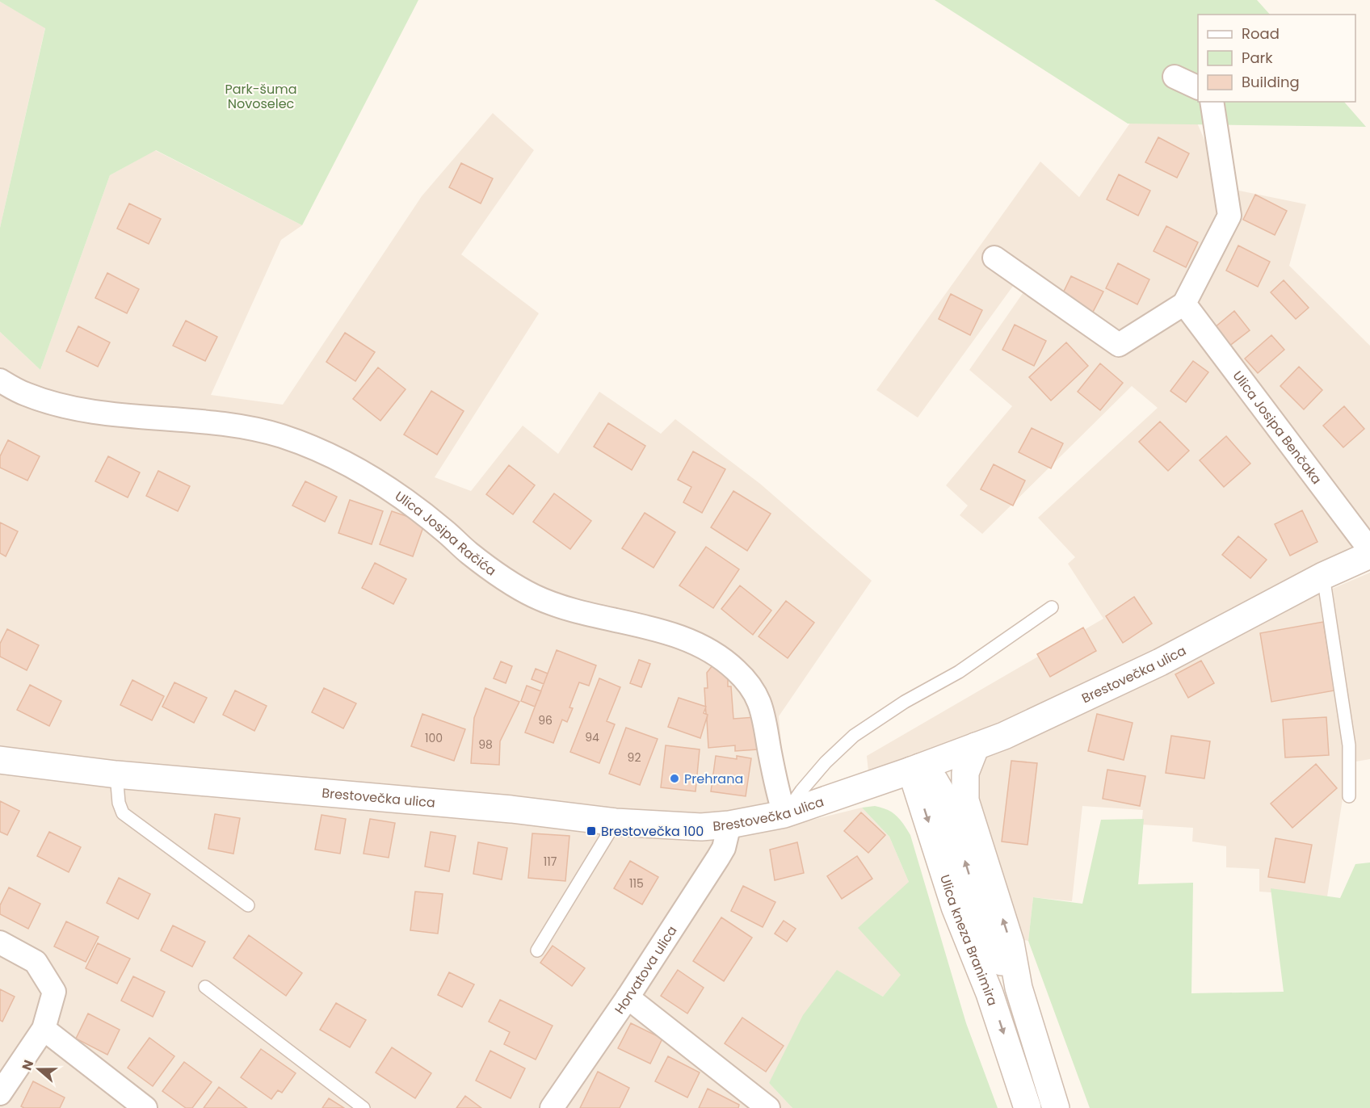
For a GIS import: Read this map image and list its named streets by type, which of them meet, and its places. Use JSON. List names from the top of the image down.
{
  "streets": {
    "street": [
      "Ulica Josipa Benčaka",
      "Ulica Josipa Račića",
      "Brestovečka ulica",
      "Ulica kneza Branimira",
      "Horvatova ulica"
    ]
  },
  "crossings": [
    ["Ulica Josipa Račića", "Brestovečka ulica"],
    ["Brestovečka ulica", "Ulica kneza Branimira"],
    ["Brestovečka ulica", "Horvatova ulica"]
  ],
  "parks": ["Park-šuma Novoselec"],
  "places": {
    "other": ["Prehrana"],
    "transit": ["Brestovečka 100"]
  },
  "house_numbers": [
    "96",
    "94",
    "100",
    "98",
    "92",
    "117",
    "115"
  ],
  "legend": ["Road", "Park", "Building"],
  "north": "left"
}
